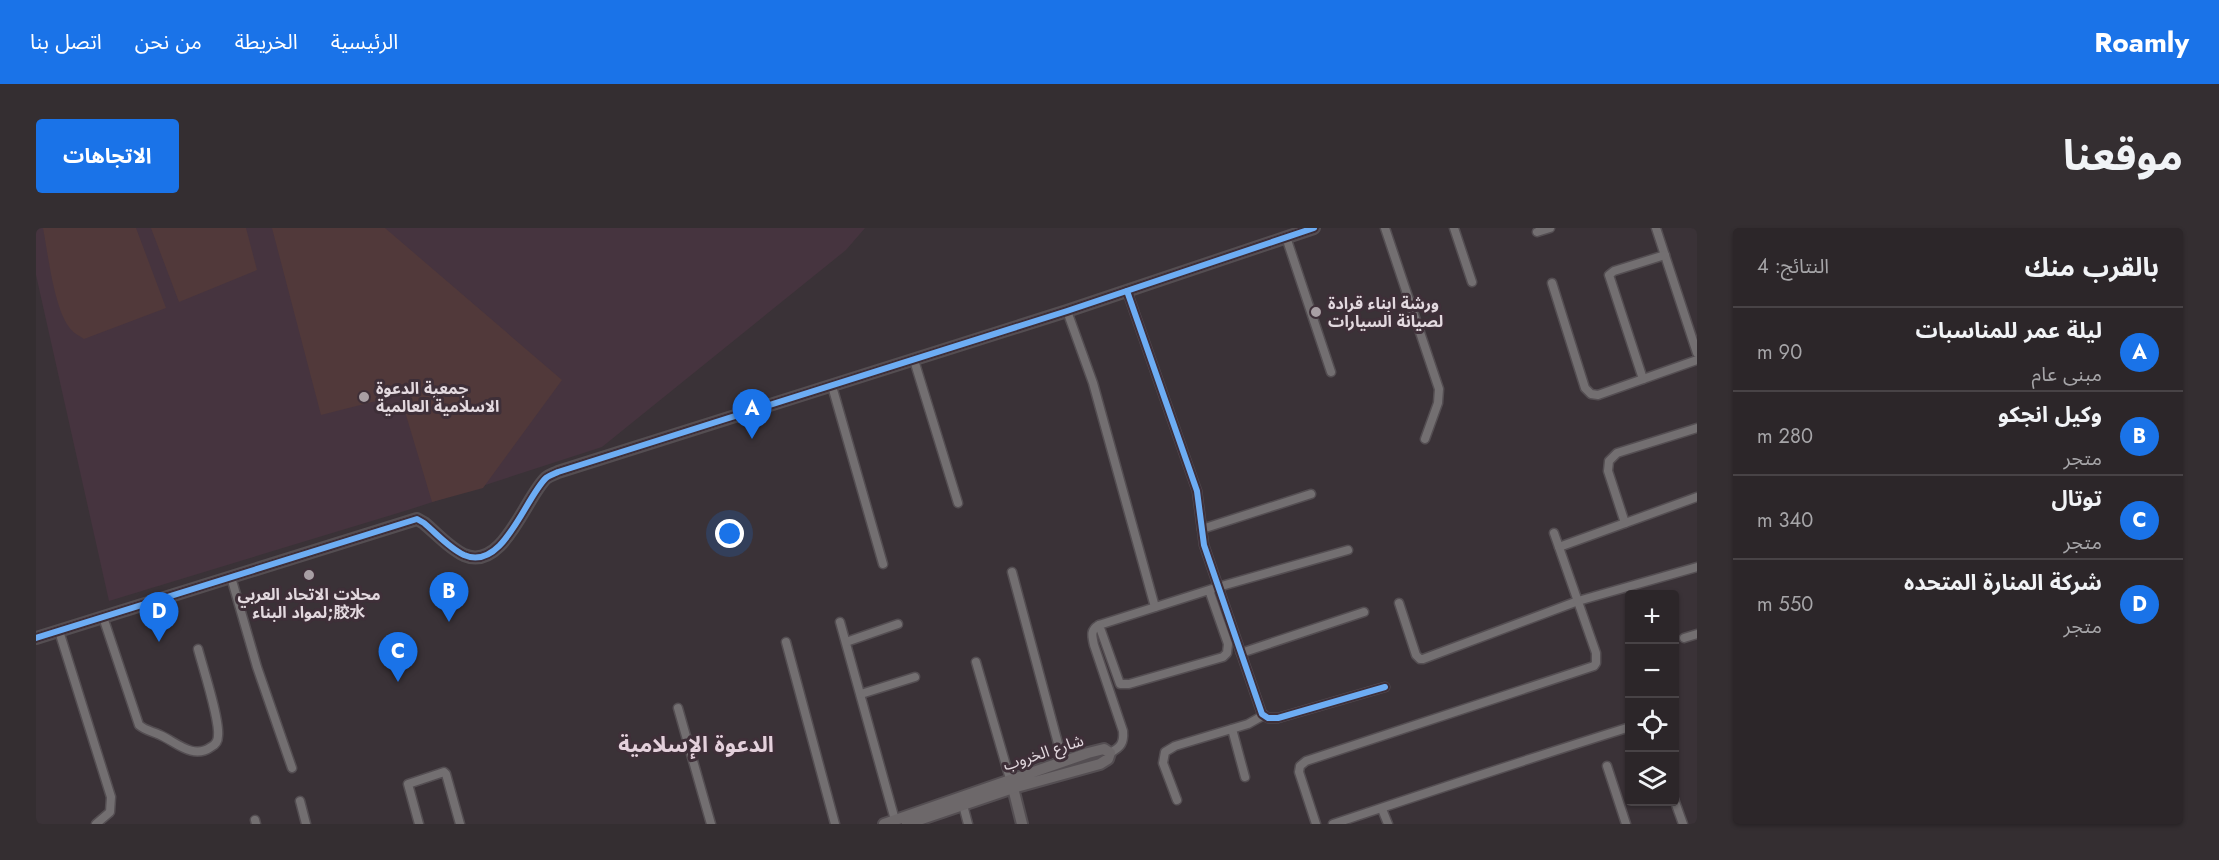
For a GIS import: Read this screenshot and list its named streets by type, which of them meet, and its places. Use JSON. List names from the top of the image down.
{
  "streets": {
    "main road": ["شارع الخروب"]
  },
  "districts": ["الدعوة الإسلامية"],
  "places": ["ورشة ابناء قرادة لصيانة السيارات", "جمعية الدعوة الاسلامية العالمية", "محلات الاتحاد العربي لمواد البناء;胶水"],
  "page": {
    "header": "Roamly",
    "nav": [
      "الرئيسية",
      "الخريطة",
      "من نحن",
      "اتصل بنا"
    ],
    "title": "موقعنا",
    "buttons": "الاتجاهات",
    "heading": ["بالقرب منك", "النتائج: 4"],
    "list": [
      {
        "mark": "A",
        "name": "ليلة عمر للمناسبات",
        "note": "مبنى عام",
        "value": "90 m"
      },
      {
        "mark": "B",
        "name": "وكيل انجكو",
        "note": "متجر",
        "value": "280 m"
      },
      {
        "mark": "C",
        "name": "توتال",
        "note": "متجر",
        "value": "340 m"
      },
      {
        "mark": "D",
        "name": "شركة المنارة المتحده",
        "note": "متجر",
        "value": "550 m"
      }
    ],
    "pins": [
      "A",
      "B",
      "D",
      "C"
    ],
    "map_buttons": ["+", "−"]
  }
}
